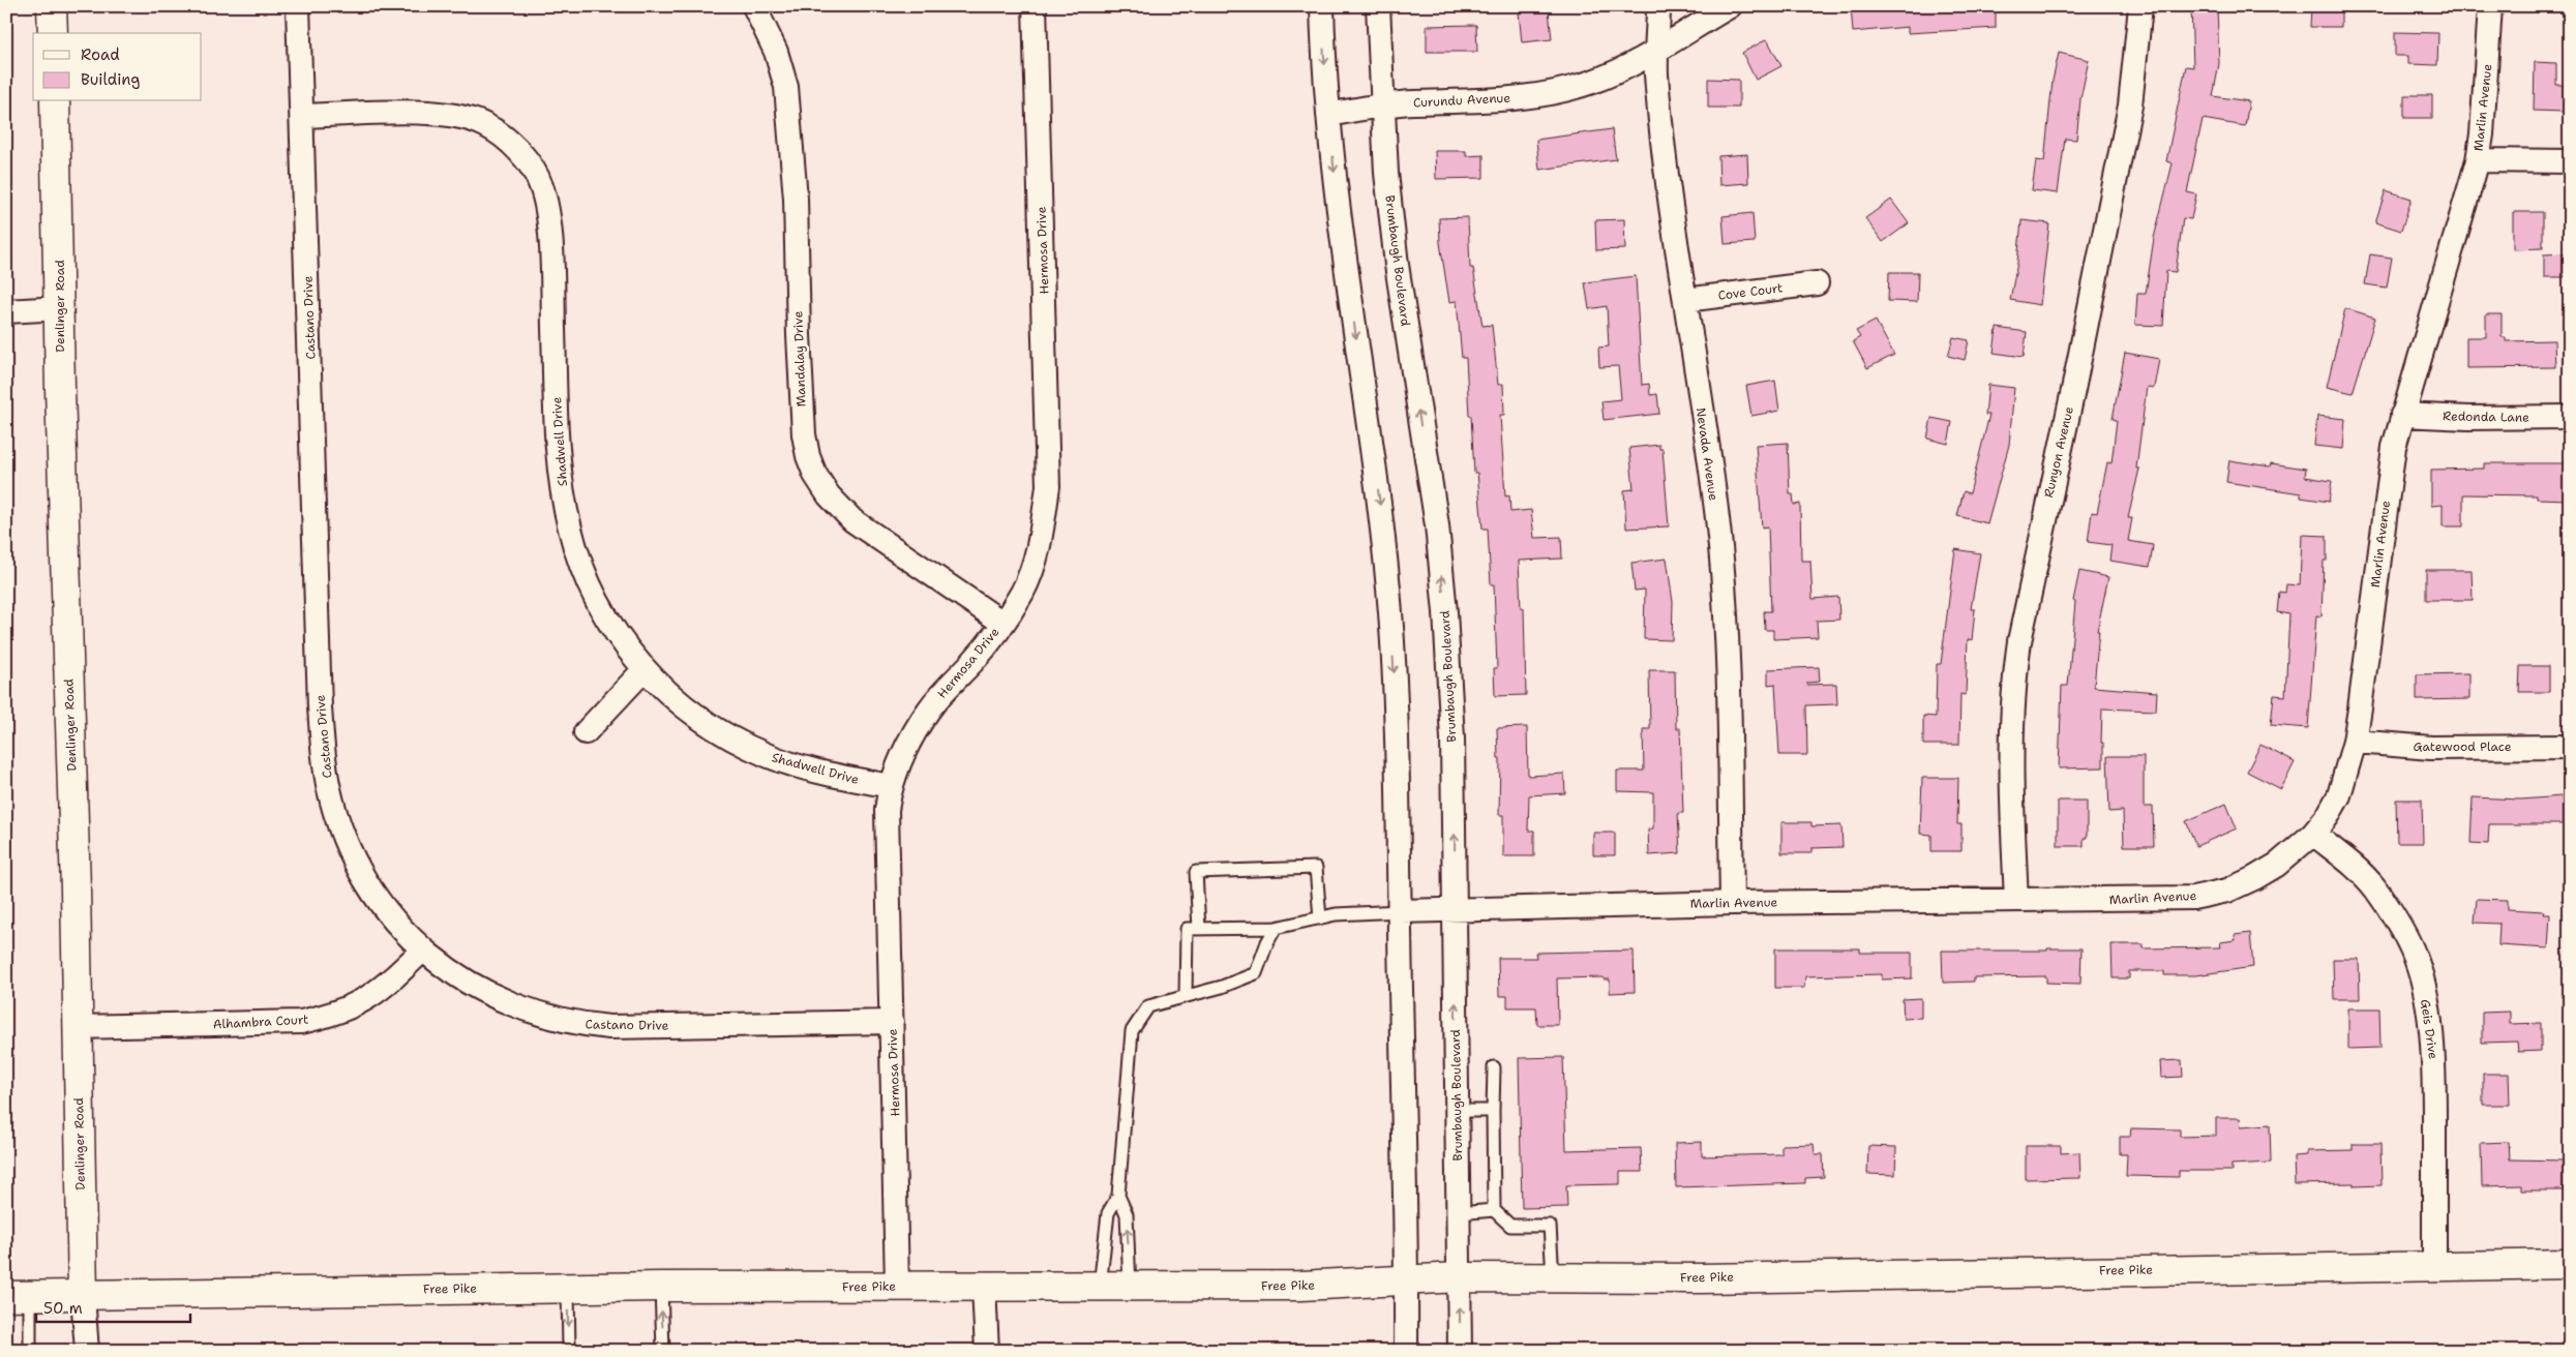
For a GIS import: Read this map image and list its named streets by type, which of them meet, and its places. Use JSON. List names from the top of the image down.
{
  "streets": {
    "main road": ["Denlinger Road", "Free Pike"],
    "street": [
      "Curundu Avenue",
      "Marlin Avenue",
      "Hermosa Drive",
      "Brumbaugh Boulevard",
      "Cove Court",
      "Castano Drive",
      "Mandalay Drive",
      "Redonda Lane",
      "Shadwell Drive",
      "Runyon Avenue",
      "Nevada Avenue",
      "Gatewood Place",
      "Alhambra Court",
      "Geis Drive"
    ]
  },
  "crossings": [
    ["Curundu Avenue", "Brumbaugh Boulevard"],
    ["Curundu Avenue", "Nevada Avenue"],
    ["Marlin Avenue", "Brumbaugh Boulevard"],
    ["Marlin Avenue", "Redonda Lane"],
    ["Marlin Avenue", "Runyon Avenue"],
    ["Marlin Avenue", "Nevada Avenue"],
    ["Marlin Avenue", "Gatewood Place"],
    ["Marlin Avenue", "Geis Drive"],
    ["Hermosa Drive", "Castano Drive"],
    ["Hermosa Drive", "Mandalay Drive"],
    ["Hermosa Drive", "Shadwell Drive"],
    ["Hermosa Drive", "Free Pike"],
    ["Brumbaugh Boulevard", "Free Pike"],
    ["Cove Court", "Nevada Avenue"],
    ["Denlinger Road", "Alhambra Court"],
    ["Denlinger Road", "Free Pike"],
    ["Castano Drive", "Shadwell Drive"],
    ["Castano Drive", "Alhambra Court"],
    ["Geis Drive", "Free Pike"]
  ],
  "legend": ["Road", "Building"],
  "scale_bar": "50 m"
}
